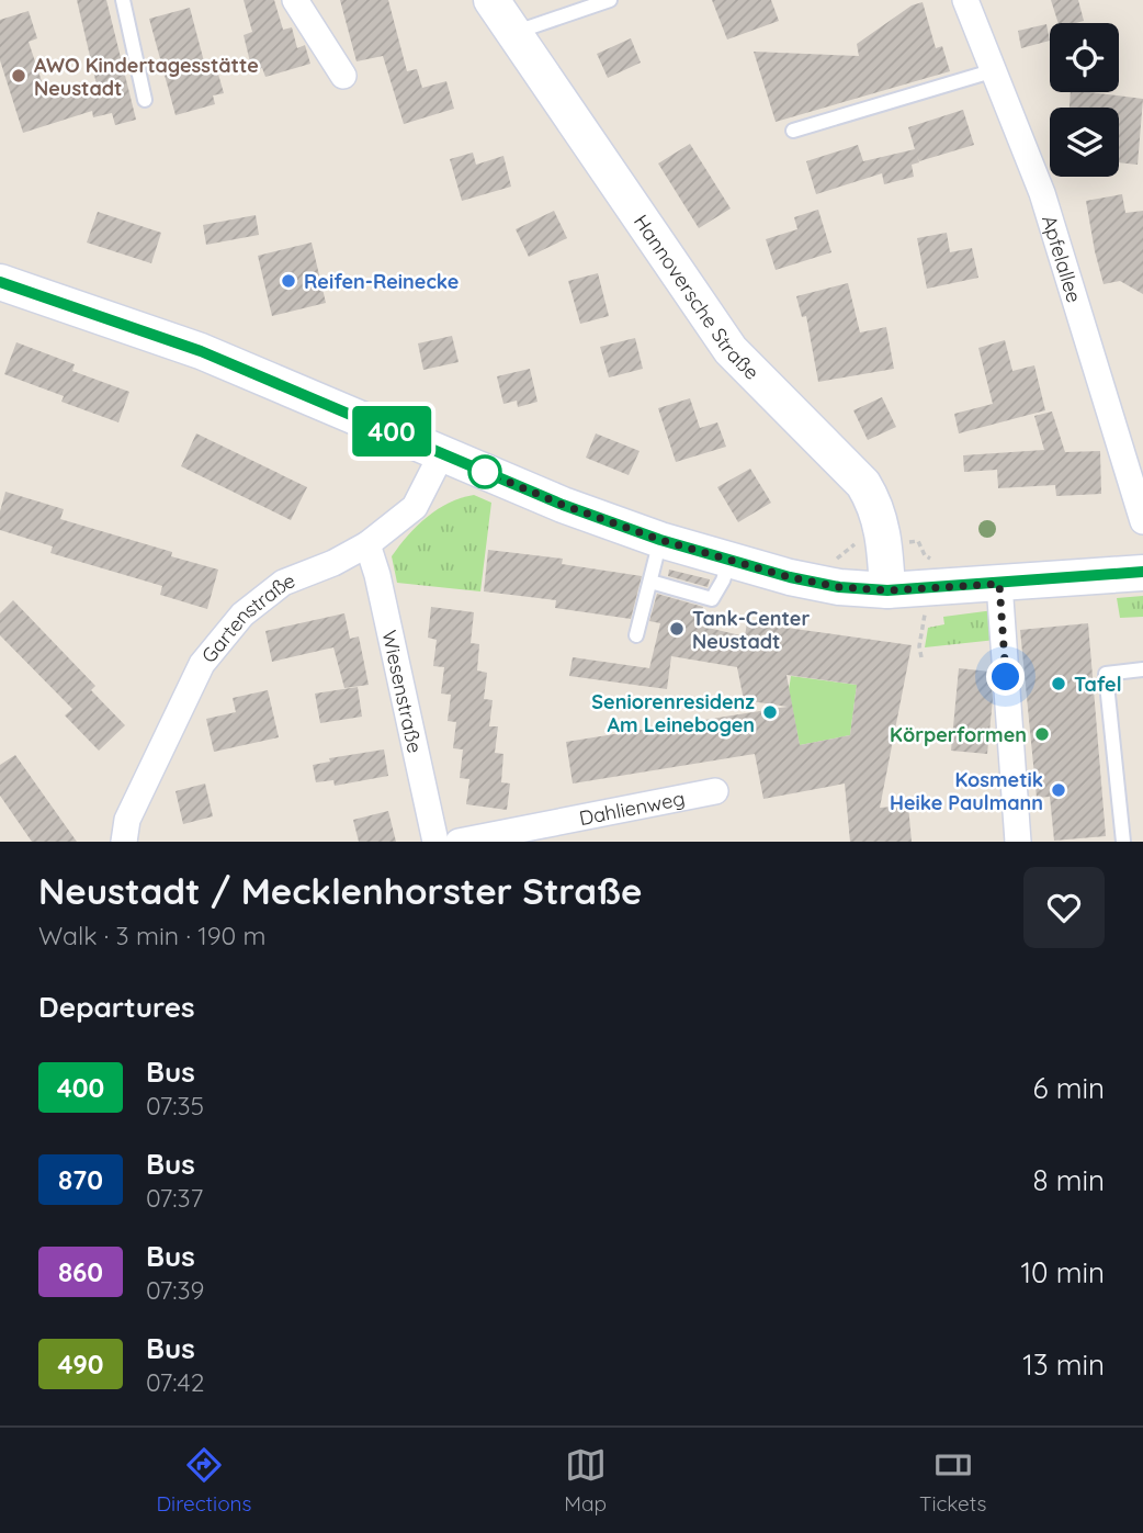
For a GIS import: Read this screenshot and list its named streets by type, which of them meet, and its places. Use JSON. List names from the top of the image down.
{
  "streets": {
    "main road": ["Hannoversche Straße"],
    "street": [
      "Apfelallee",
      "Gartenstraße",
      "Wiesenstraße",
      "Dahlienweg"
    ]
  },
  "crossings": [
    ["Gartenstraße", "Wiesenstraße"]
  ],
  "places": [
    "AWO Kindertagesstätte Neustadt",
    "Reifen-Reinecke",
    "Tank-Center Neustadt",
    "Tafel",
    "Seniorenresidenz Am Leinebogen",
    "Körperformen",
    "Kosmetik Heike Paulmann"
  ],
  "lines": ["bus line 400"],
  "page": {
    "on_map": "400",
    "heading": [
      ["Neustadt / Mecklenhorster Straße", "Walk · 3 min · 190 m"],
      "Departures"
    ],
    "list": [
      {
        "mark": "400",
        "name": "Bus",
        "note": "07:35",
        "value": "6 min"
      },
      {
        "mark": "870",
        "name": "Bus",
        "note": "07:37",
        "value": "8 min"
      },
      {
        "mark": "860",
        "name": "Bus",
        "note": "07:39",
        "value": "10 min"
      },
      {
        "mark": "490",
        "name": "Bus",
        "note": "07:42",
        "value": "13 min"
      }
    ],
    "tabs": ["Directions", "Map", "Tickets"]
  }
}
